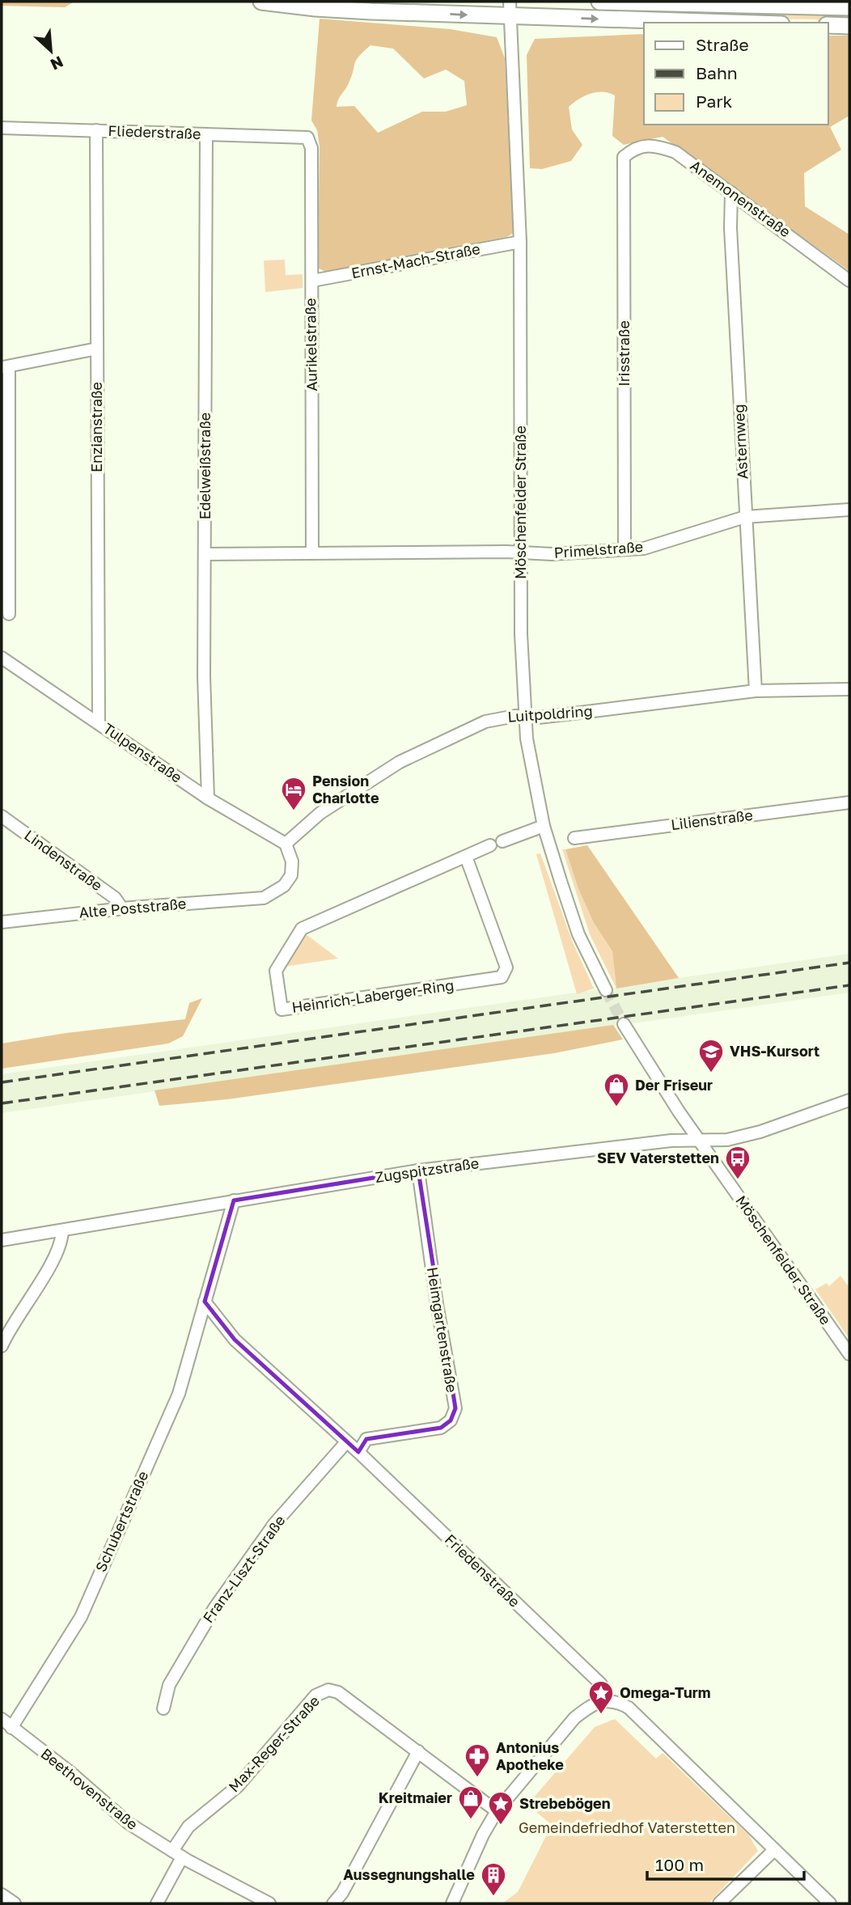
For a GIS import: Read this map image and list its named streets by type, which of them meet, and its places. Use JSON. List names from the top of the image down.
{
  "streets": {
    "street": [
      "Fliederstraße",
      "Anemonenstraße",
      "Ernst-Mach-Straße",
      "Aurikelstraße",
      "Irisstraße",
      "Enzianstraße",
      "Asternweg",
      "Edelweißstraße",
      "Möschenfelder Straße",
      "Primelstraße",
      "Luitpoldring",
      "Tulpenstraße",
      "Lilienstraße",
      "Lindenstraße",
      "Alte Poststraße",
      "Heinrich-Laberger-Ring",
      "Zugspitzstraße",
      "Heimgartenstraße",
      "Schubertstraße",
      "Franz-Liszt-Straße",
      "Friedenstraße",
      "Max-Reger-Straße",
      "Beethovenstraße"
    ]
  },
  "crossings": [
    ["Fliederstraße", "Aurikelstraße"],
    ["Fliederstraße", "Enzianstraße"],
    ["Fliederstraße", "Edelweißstraße"],
    ["Anemonenstraße", "Irisstraße"],
    ["Anemonenstraße", "Asternweg"],
    ["Ernst-Mach-Straße", "Aurikelstraße"],
    ["Ernst-Mach-Straße", "Möschenfelder Straße"],
    ["Aurikelstraße", "Primelstraße"],
    ["Irisstraße", "Primelstraße"],
    ["Enzianstraße", "Tulpenstraße"],
    ["Asternweg", "Primelstraße"],
    ["Asternweg", "Luitpoldring"],
    ["Edelweißstraße", "Primelstraße"],
    ["Edelweißstraße", "Tulpenstraße"],
    ["Möschenfelder Straße", "Primelstraße"],
    ["Möschenfelder Straße", "Luitpoldring"],
    ["Möschenfelder Straße", "Zugspitzstraße"],
    ["Luitpoldring", "Tulpenstraße"],
    ["Luitpoldring", "Alte Poststraße"],
    ["Tulpenstraße", "Alte Poststraße"],
    ["Lindenstraße", "Alte Poststraße"],
    ["Zugspitzstraße", "Heimgartenstraße"],
    ["Heimgartenstraße", "Friedenstraße"],
    ["Schubertstraße", "Friedenstraße"],
    ["Schubertstraße", "Beethovenstraße"],
    ["Franz-Liszt-Straße", "Friedenstraße"],
    ["Max-Reger-Straße", "Beethovenstraße"]
  ],
  "parks": ["Gemeindefriedhof Vaterstetten"],
  "places": {
    "hotel": ["Pension Charlotte"],
    "school or university": ["VHS-Kursort"],
    "shop": ["Der Friseur", "Kreitmaier"],
    "bus stop": ["SEV Vaterstetten"],
    "place": ["Omega-Turm", "Strebebögen"],
    "pharmacy": ["Antonius Apotheke"],
    "building": ["Aussegnungshalle"]
  },
  "legend": ["Straße", "Bahn", "Park"],
  "scale_bar": "100 m",
  "north": "bottom right"
}
